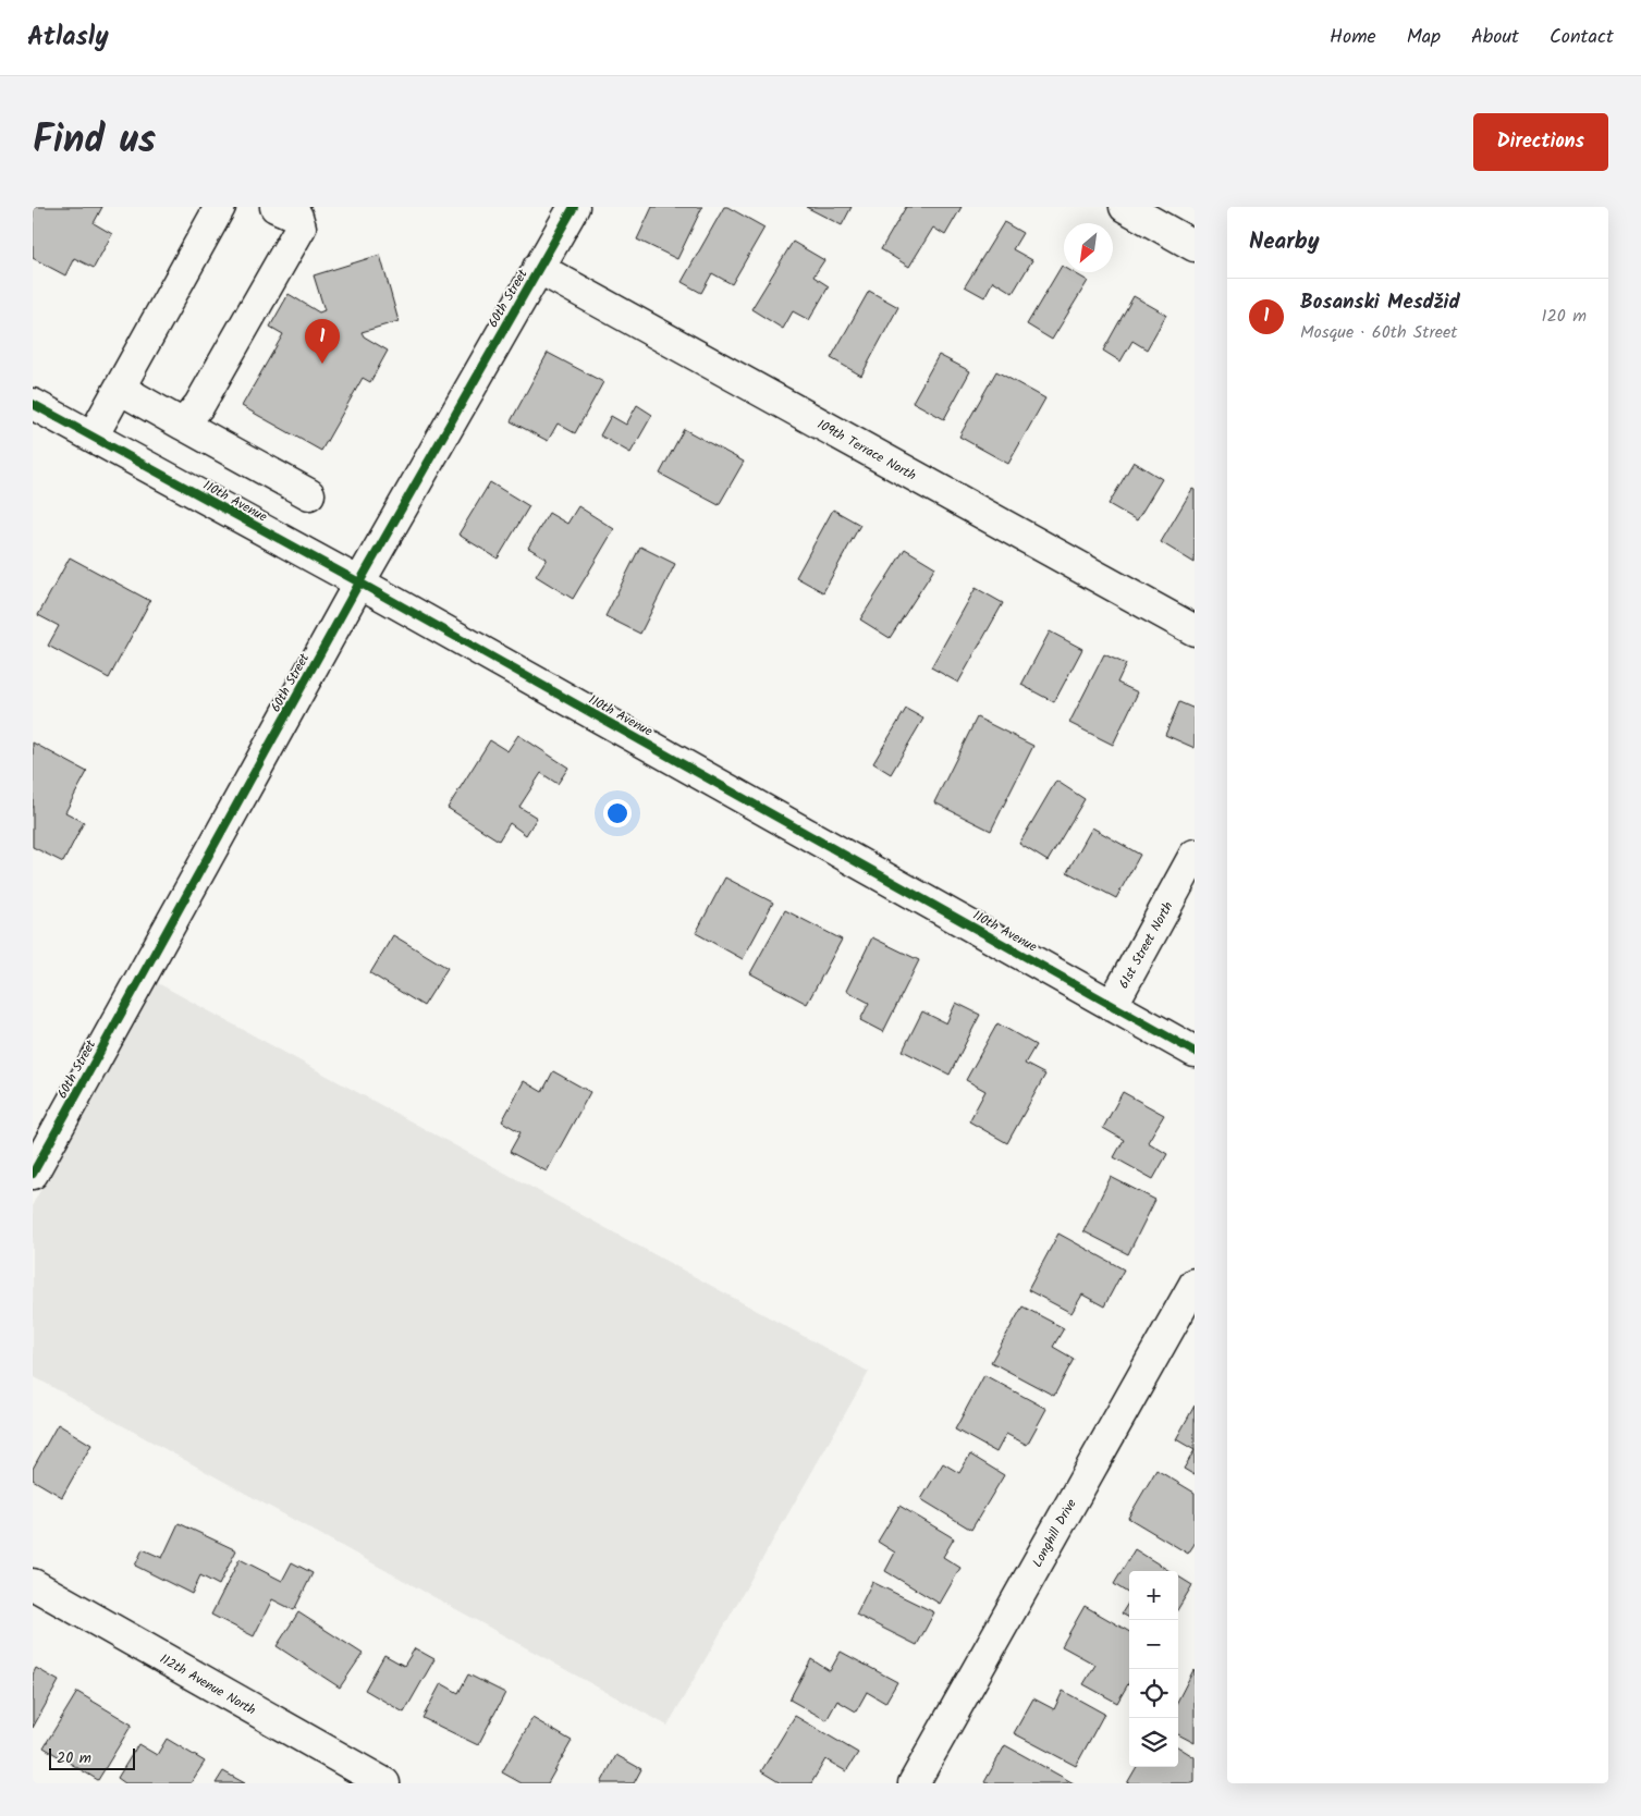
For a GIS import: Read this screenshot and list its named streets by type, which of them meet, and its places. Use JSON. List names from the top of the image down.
{
  "streets": {
    "street": [
      "60th Street",
      "109th Terrace North",
      "110th Avenue",
      "61st Street North",
      "Longhill Drive",
      "112th Avenue North"
    ]
  },
  "crossings": [
    ["60th Street", "109th Terrace North"],
    ["60th Street", "110th Avenue"],
    ["110th Avenue", "61st Street North"]
  ],
  "scale_bar": "20 m",
  "north": "bottom left",
  "page": {
    "header": "Atlasly",
    "nav": [
      "Home",
      "Map",
      "About",
      "Contact"
    ],
    "title": "Find us",
    "buttons": "Directions",
    "heading": "Nearby",
    "list": [
      {
        "mark": "1",
        "name": "Bosanski Mesdžid",
        "note": "Mosque · 60th Street",
        "value": "120 m"
      }
    ],
    "pins": "1",
    "map_buttons": ["+", "−"],
    "scale": "20 m"
  }
}
